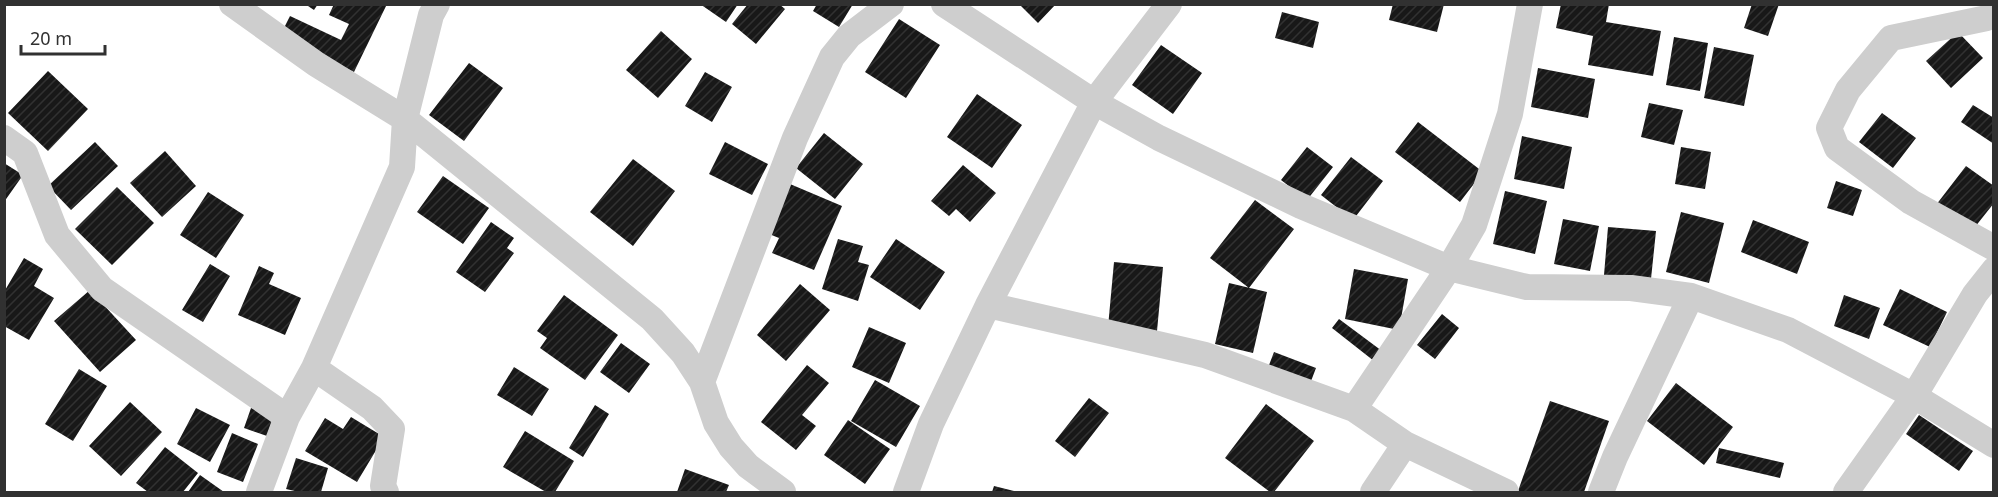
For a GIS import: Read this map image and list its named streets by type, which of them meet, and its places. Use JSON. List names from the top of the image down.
{
  "scale_bar": "20 m"
}
